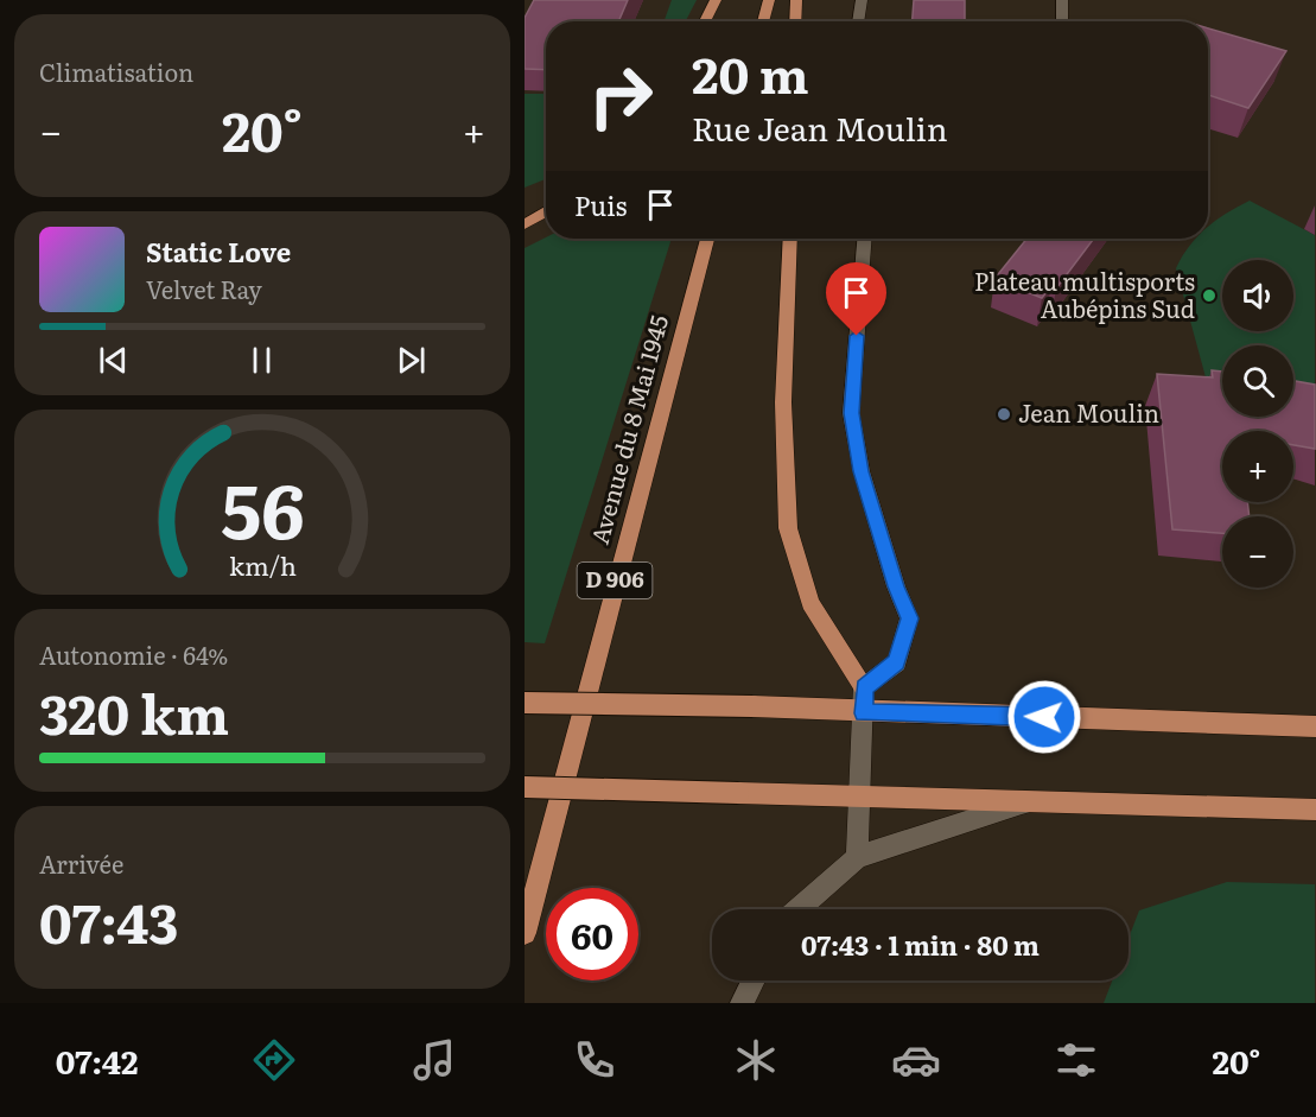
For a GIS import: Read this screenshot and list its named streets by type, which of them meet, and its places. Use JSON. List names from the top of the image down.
{
  "streets": {
    "main road": ["Avenue du 8 Mai 1945", "D 906"]
  },
  "places": ["Plateau multisports Aubépins Sud", "Jean Moulin"],
  "page": {
    "tile": [
      "Climatisation",
      ["Autonomie · 64%", "320 km"],
      ["Arrivée", "07:43"]
    ],
    "turn": ["20 m", "Rue Jean Moulin"],
    "heat": ["−", "20°", "+"],
    "then": "Puis",
    "song": ["Static Love", "Velvet Ray"],
    "map_buttons": ["+", "−"],
    "limit": "60",
    "trip": "07:43 · 1 min · 80 m",
    "tabs": ["07:42", "20°"],
    "gauge": ["56", "km/h"]
  }
}
